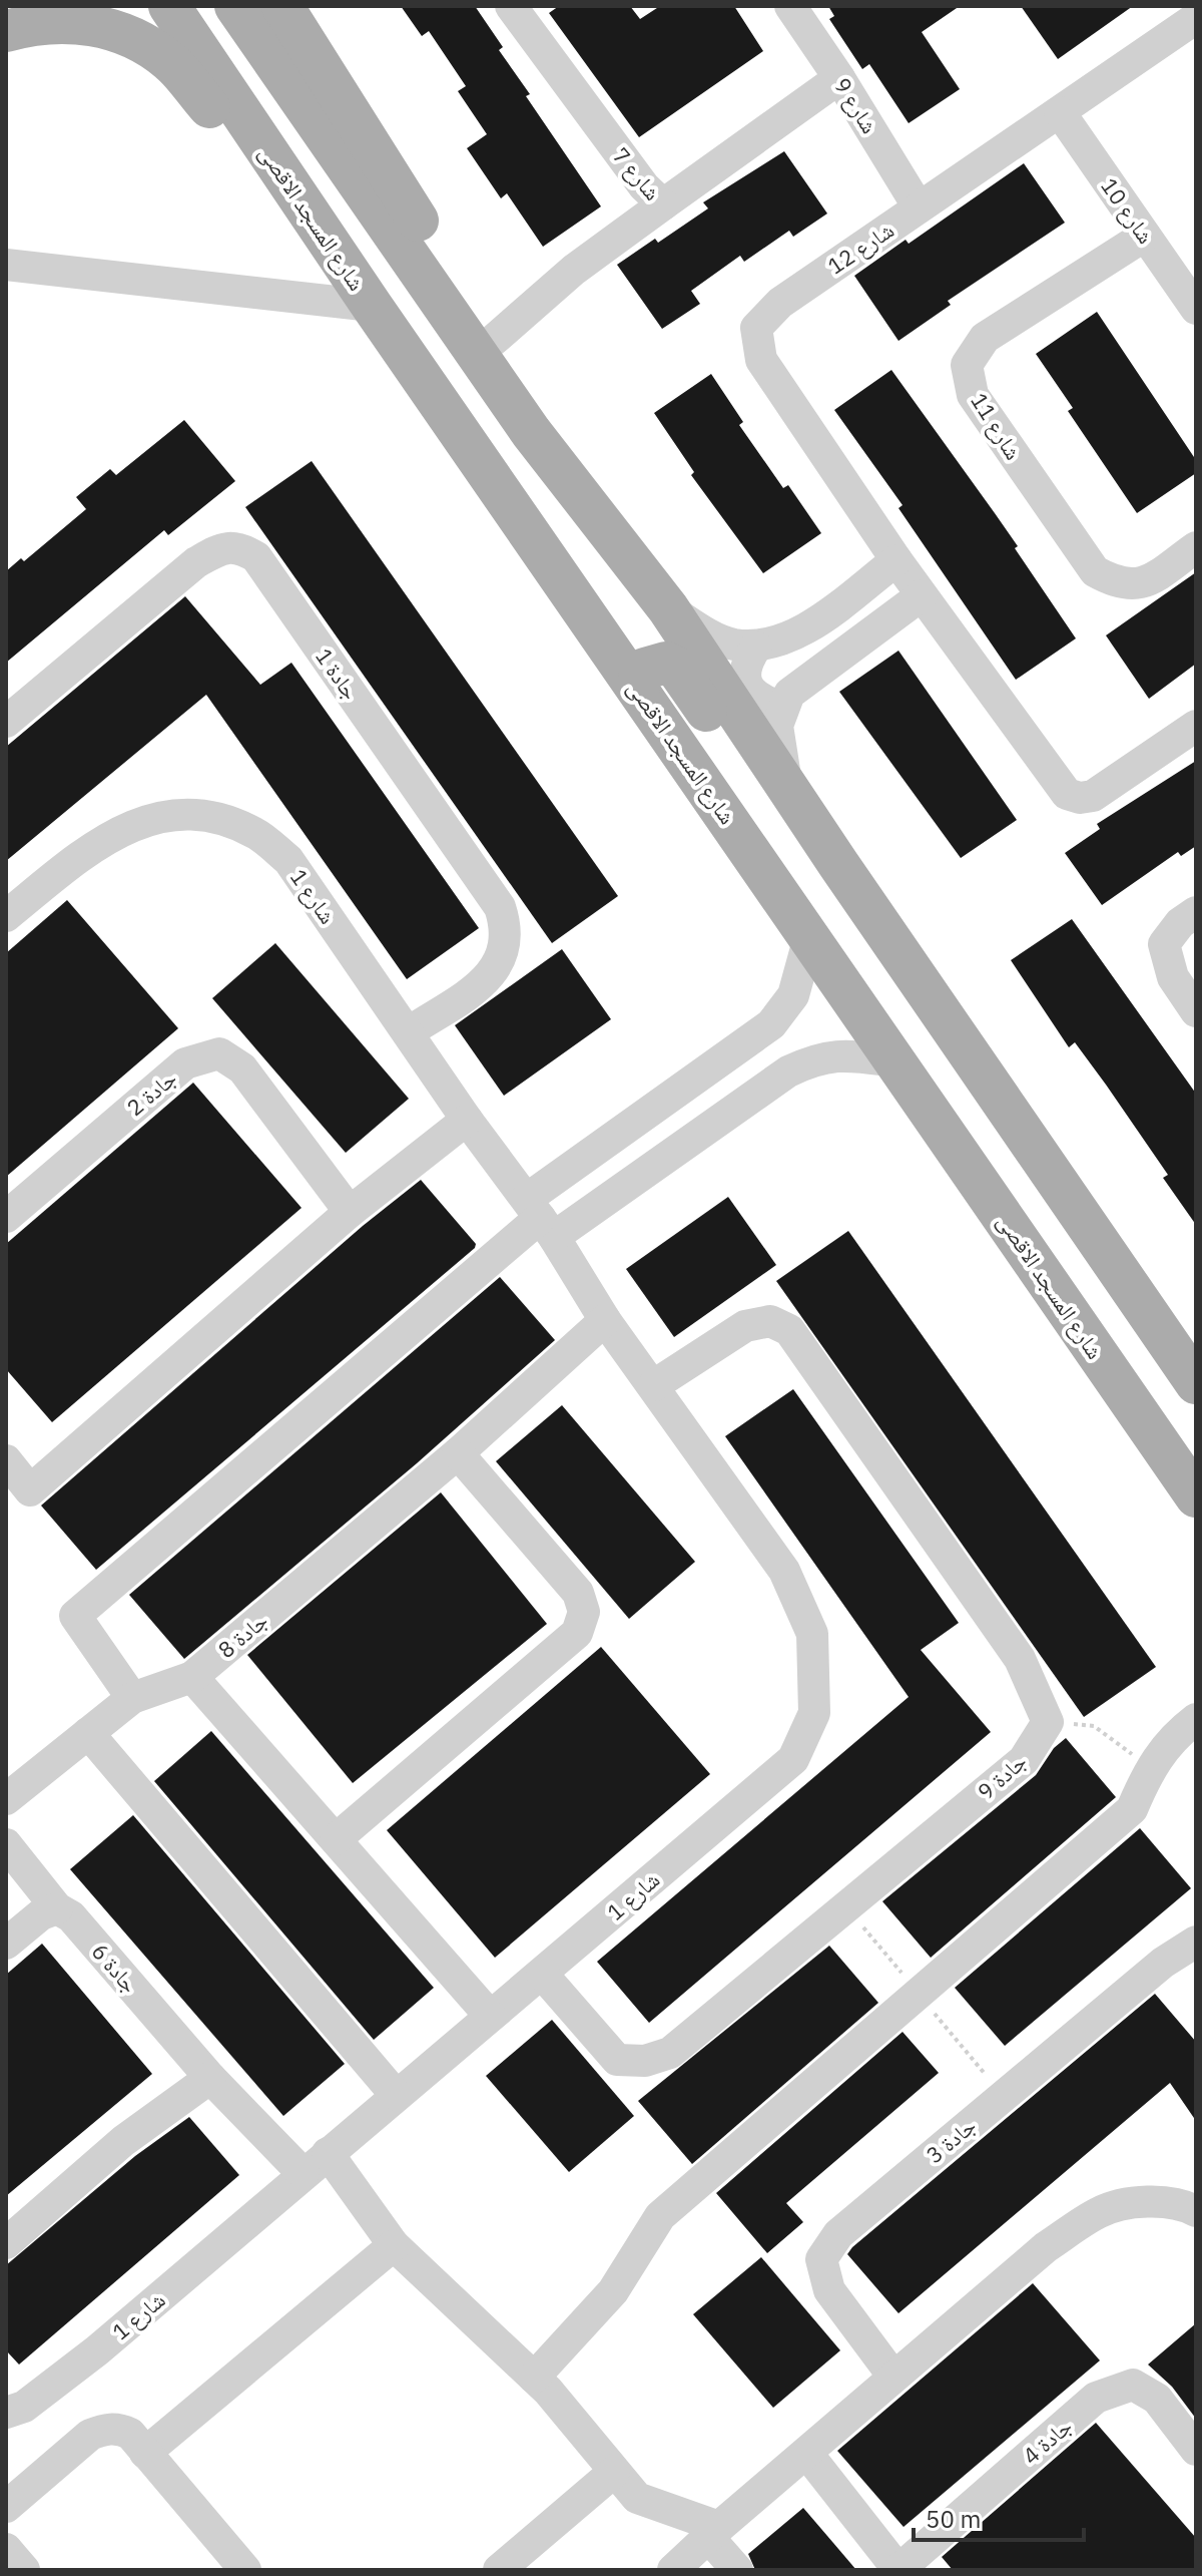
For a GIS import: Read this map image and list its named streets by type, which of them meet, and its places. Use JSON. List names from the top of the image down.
{
  "streets": {
    "main road": ["شارع المسجد الاقصى"],
    "street": [
      "شارع 9",
      "شارع 7",
      "شارع 10",
      "شارع 12",
      "شارع 11",
      "جادة 1",
      "شارع 1",
      "جادة 2",
      "جادة 8",
      "جادة 9",
      "جادة 6",
      "جادة 3",
      "جادة 4"
    ]
  },
  "crossings": [
    ["شارع 9", "شارع 7"],
    ["شارع 9", "شارع 12"],
    ["شارع 10", "شارع 12"],
    ["شارع 10", "شارع 11"],
    ["جادة 1", "شارع 1"],
    ["شارع 1", "جادة 8"],
    ["شارع 1", "جادة 9"],
    ["شارع 1", "جادة 6"]
  ],
  "scale_bar": "50 m"
}
